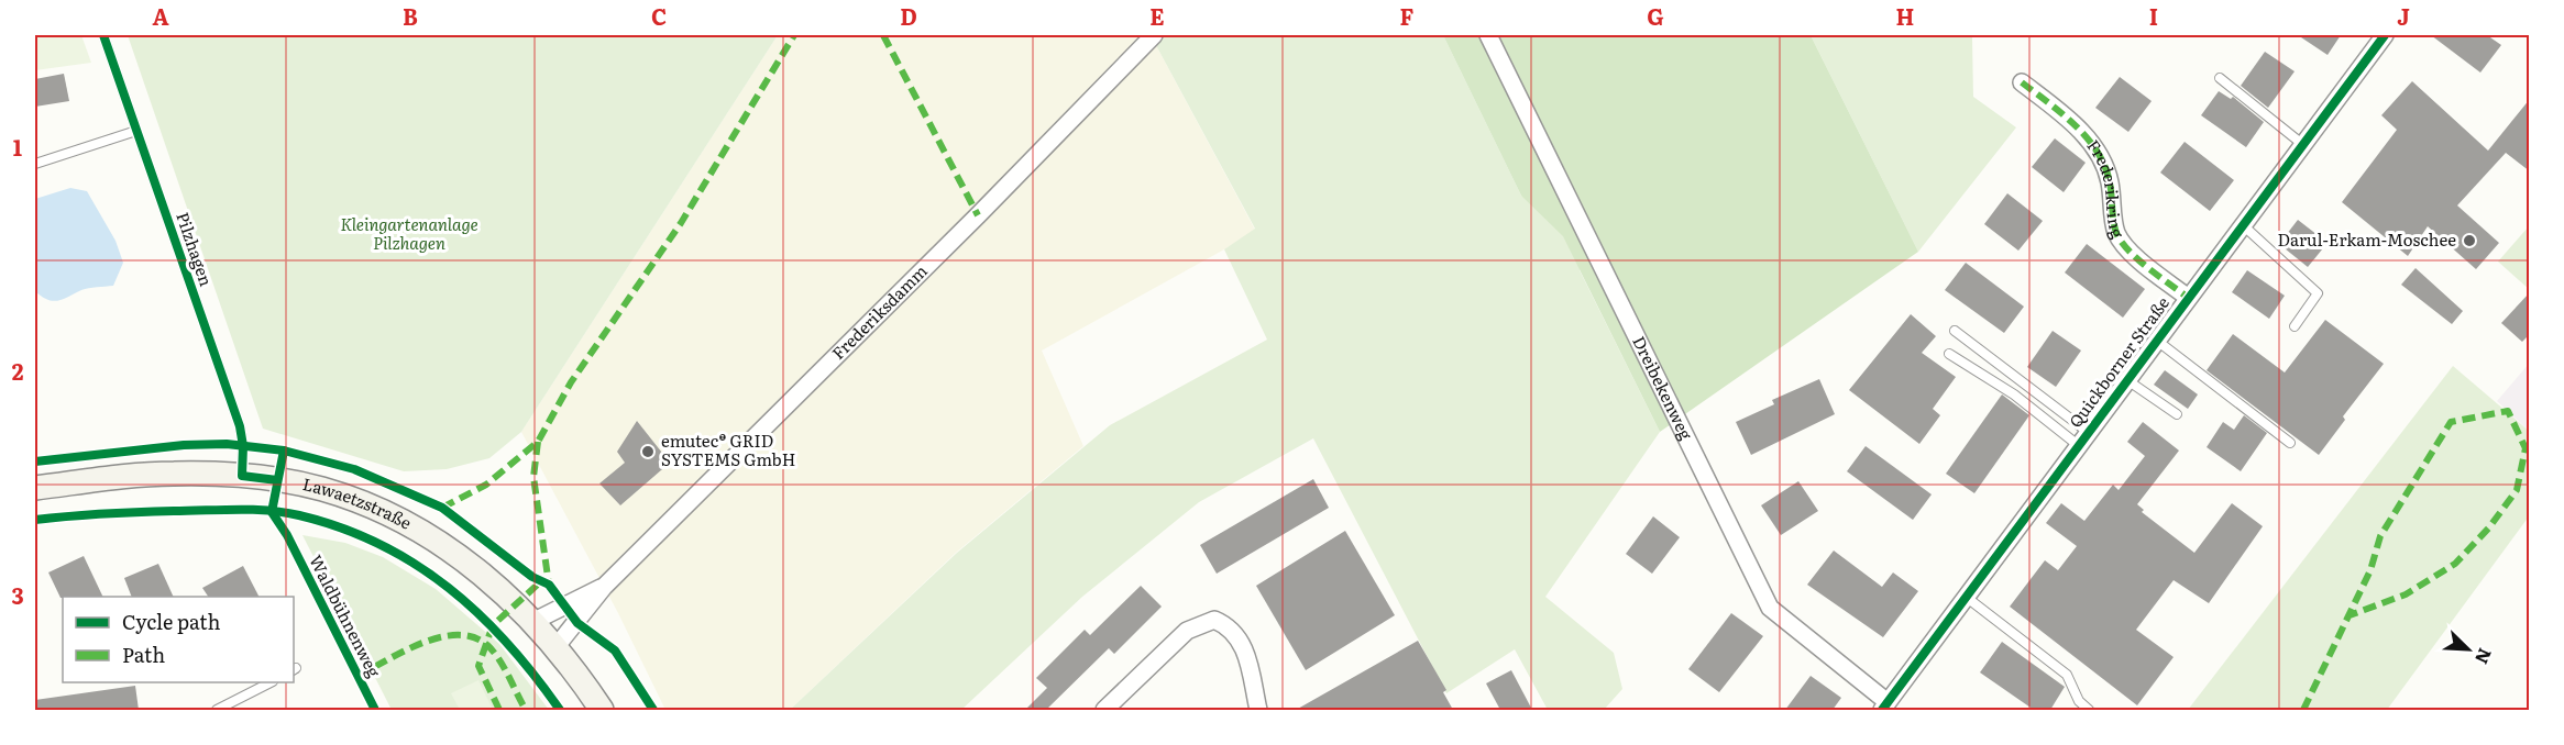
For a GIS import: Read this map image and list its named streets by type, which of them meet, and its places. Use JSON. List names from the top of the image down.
{
  "streets": {
    "street": [
      "Frederikring",
      "Frederiksdamm",
      "Quickborner Straße",
      "Dreibekenweg",
      "Lawaetzstraße"
    ],
    "lane": ["Pilzhagen"],
    "cycle path": ["Waldbühnenweg"]
  },
  "crossings": [
    ["Frederikring", "Quickborner Straße"],
    ["Pilzhagen", "Lawaetzstraße"],
    ["Frederiksdamm", "Lawaetzstraße"],
    ["Quickborner Straße", "Dreibekenweg"]
  ],
  "parks": ["Kleingartenanlage Pilzhagen"],
  "places": ["Darul-Erkam-Moschee", "emutec® GRID SYSTEMS GmbH"],
  "legend": ["Cycle path", "Path"],
  "north": "bottom right",
  "grid": {
    "columns": [
      "A",
      "B",
      "C",
      "D",
      "E",
      "F",
      "G",
      "H",
      "I",
      "J"
    ],
    "rows": ["1", "2", "3"]
  }
}
